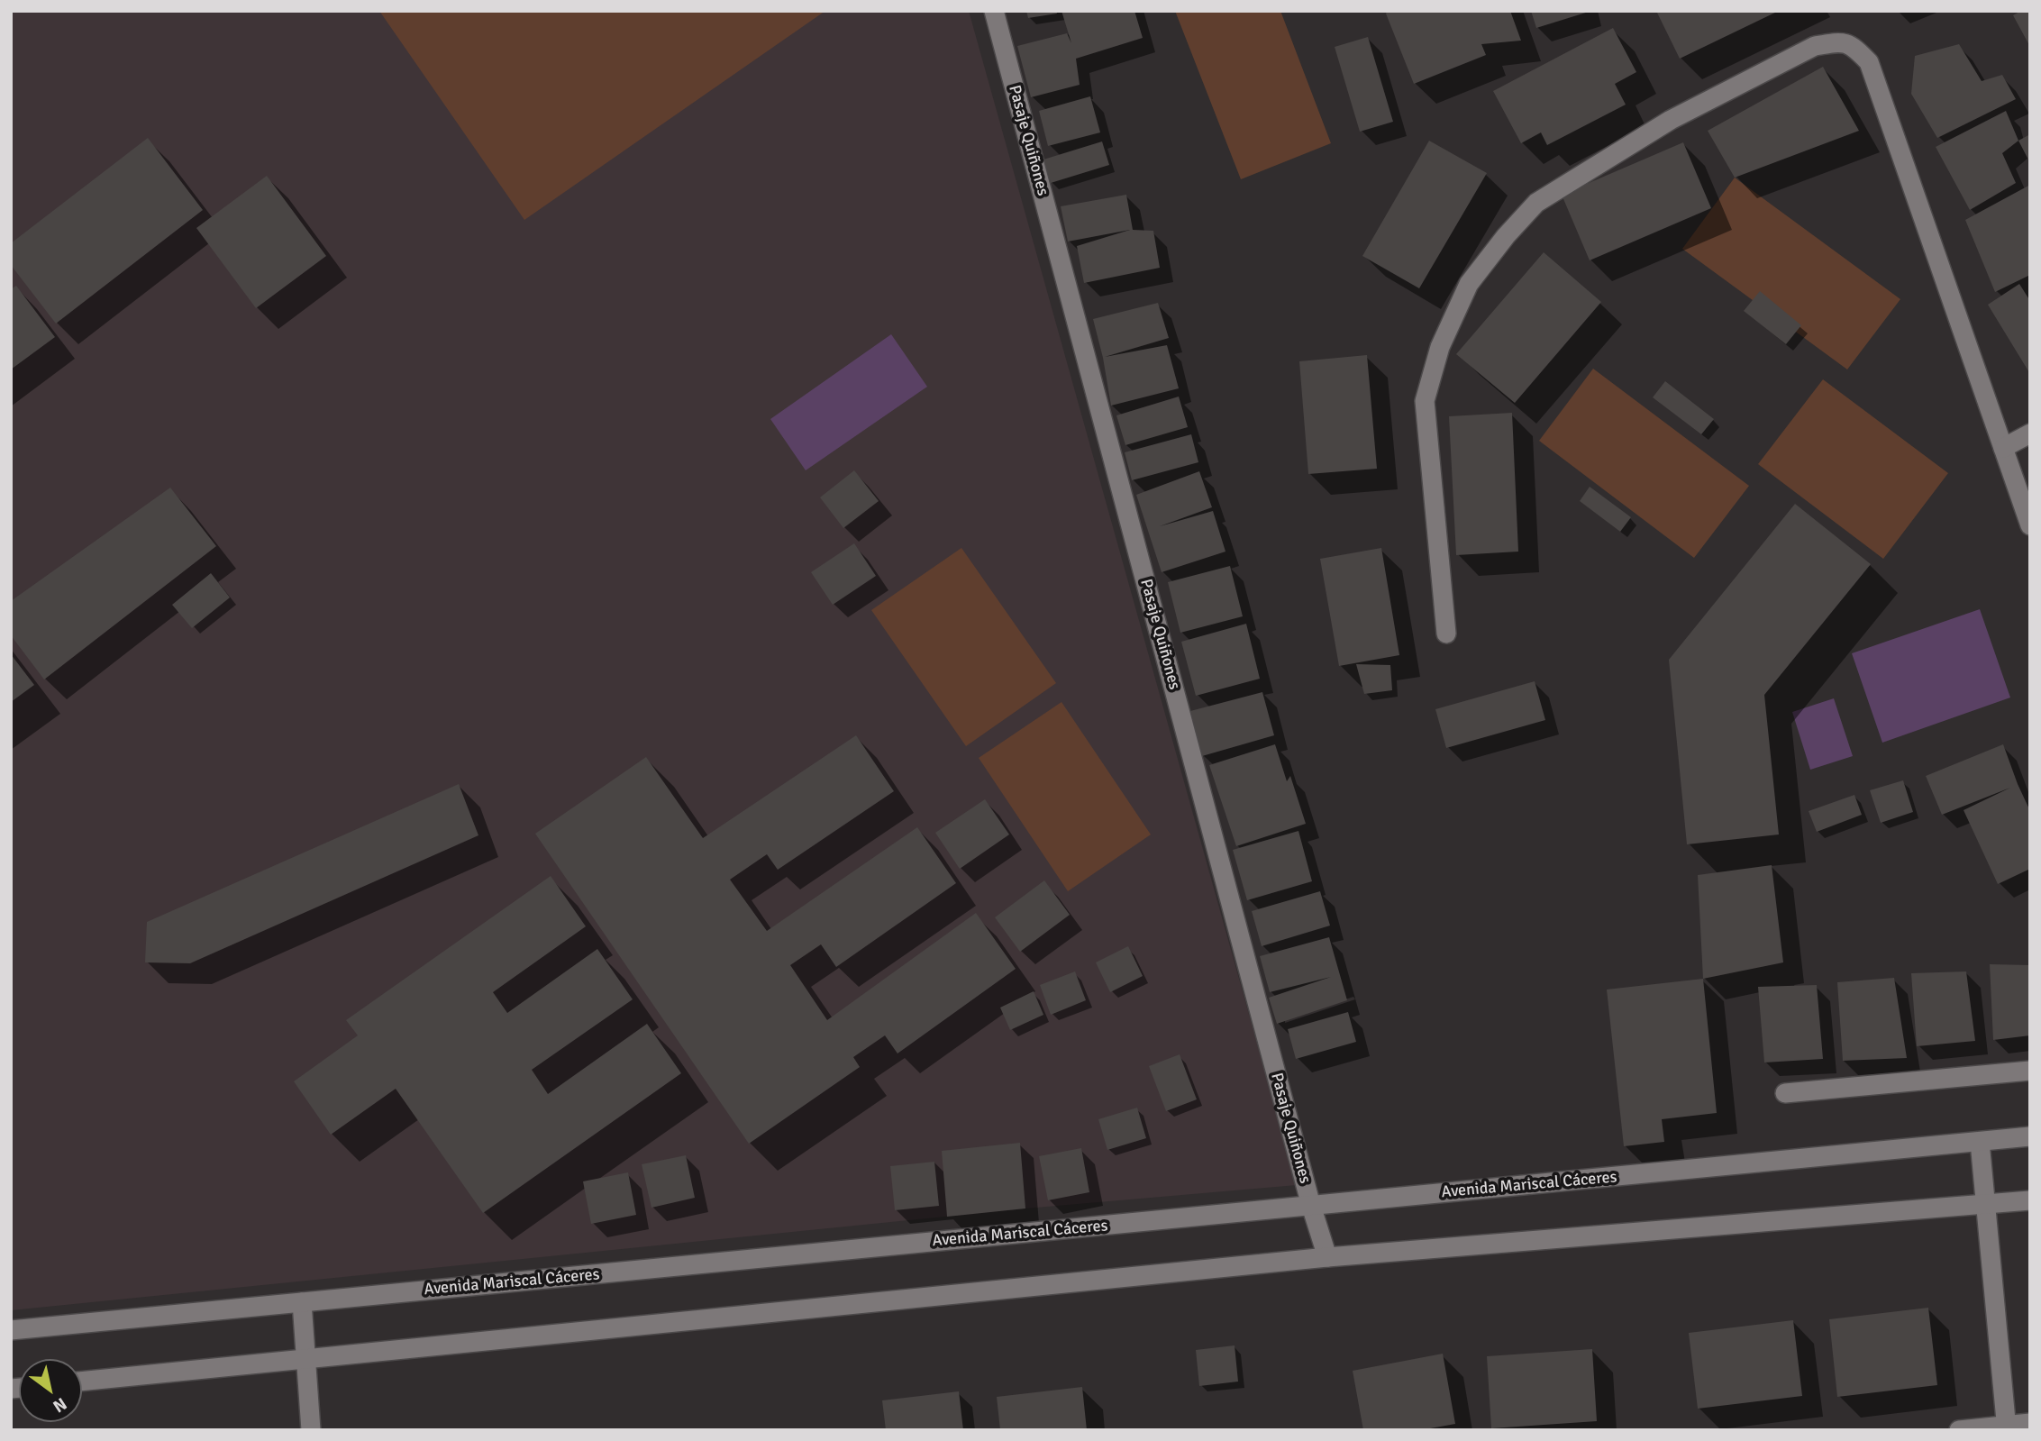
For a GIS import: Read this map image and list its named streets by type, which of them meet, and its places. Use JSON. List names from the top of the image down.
{
  "streets": {
    "main road": ["Pasaje Quiñones", "Avenida Mariscal Cáceres"]
  },
  "crossings": [
    ["Pasaje Quiñones", "Avenida Mariscal Cáceres"]
  ],
  "north": "bottom right"
}
